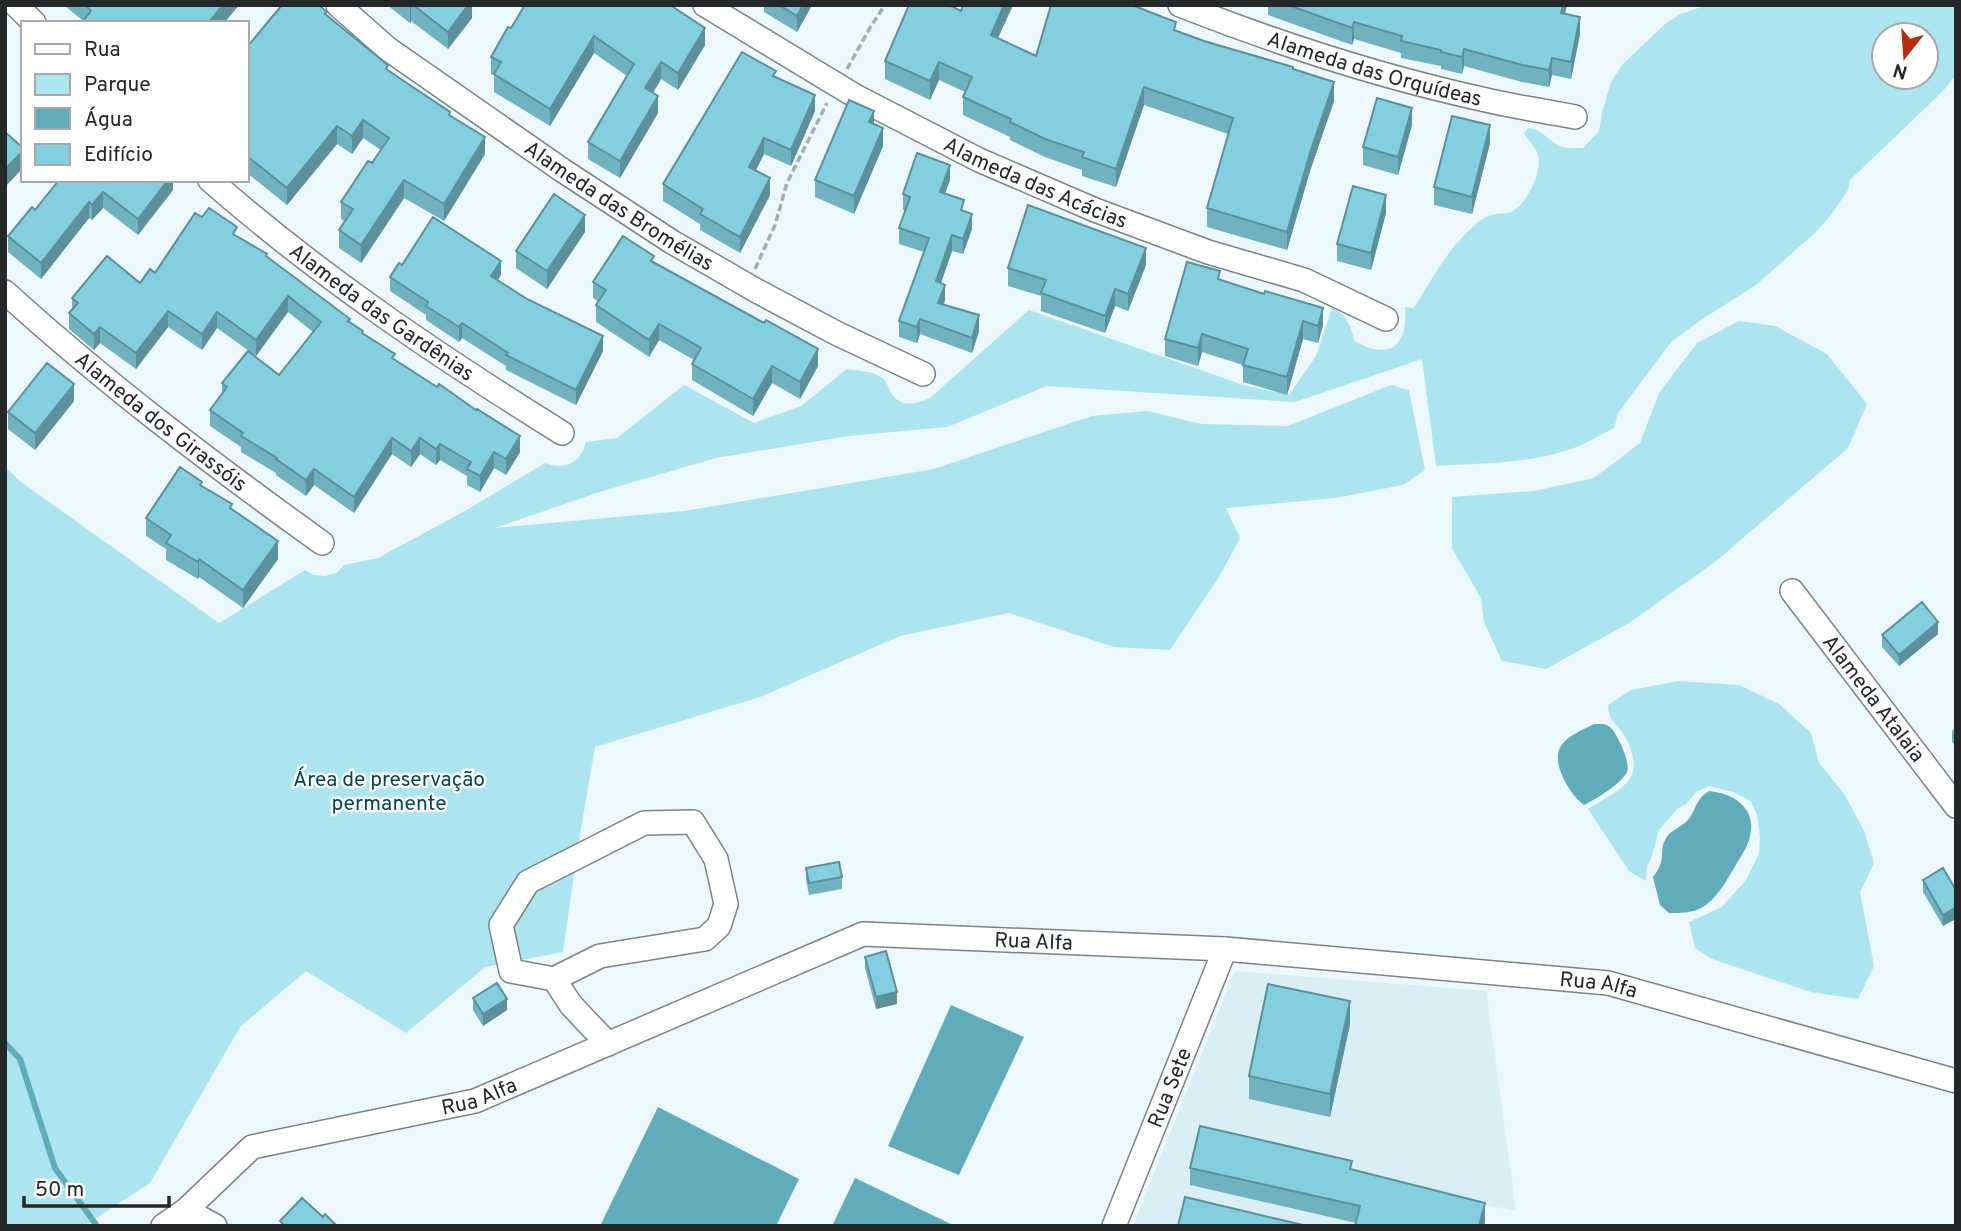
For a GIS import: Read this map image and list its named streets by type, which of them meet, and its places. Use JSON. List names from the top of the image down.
{
  "streets": {
    "street": [
      "Alameda das Orquídeas",
      "Alameda das Acácias",
      "Alameda das Bromélias",
      "Alameda das Gardênias",
      "Alameda dos Girassóis",
      "Alameda Atalaia",
      "Rua Alfa",
      "Rua Sete"
    ]
  },
  "crossings": [
    ["Rua Alfa", "Rua Sete"]
  ],
  "parks": ["Área de preservação permanente"],
  "legend": [
    "Rua",
    "Parque",
    "Água",
    "Edifício"
  ],
  "scale_bar": "50 m",
  "north": "bottom"
}
